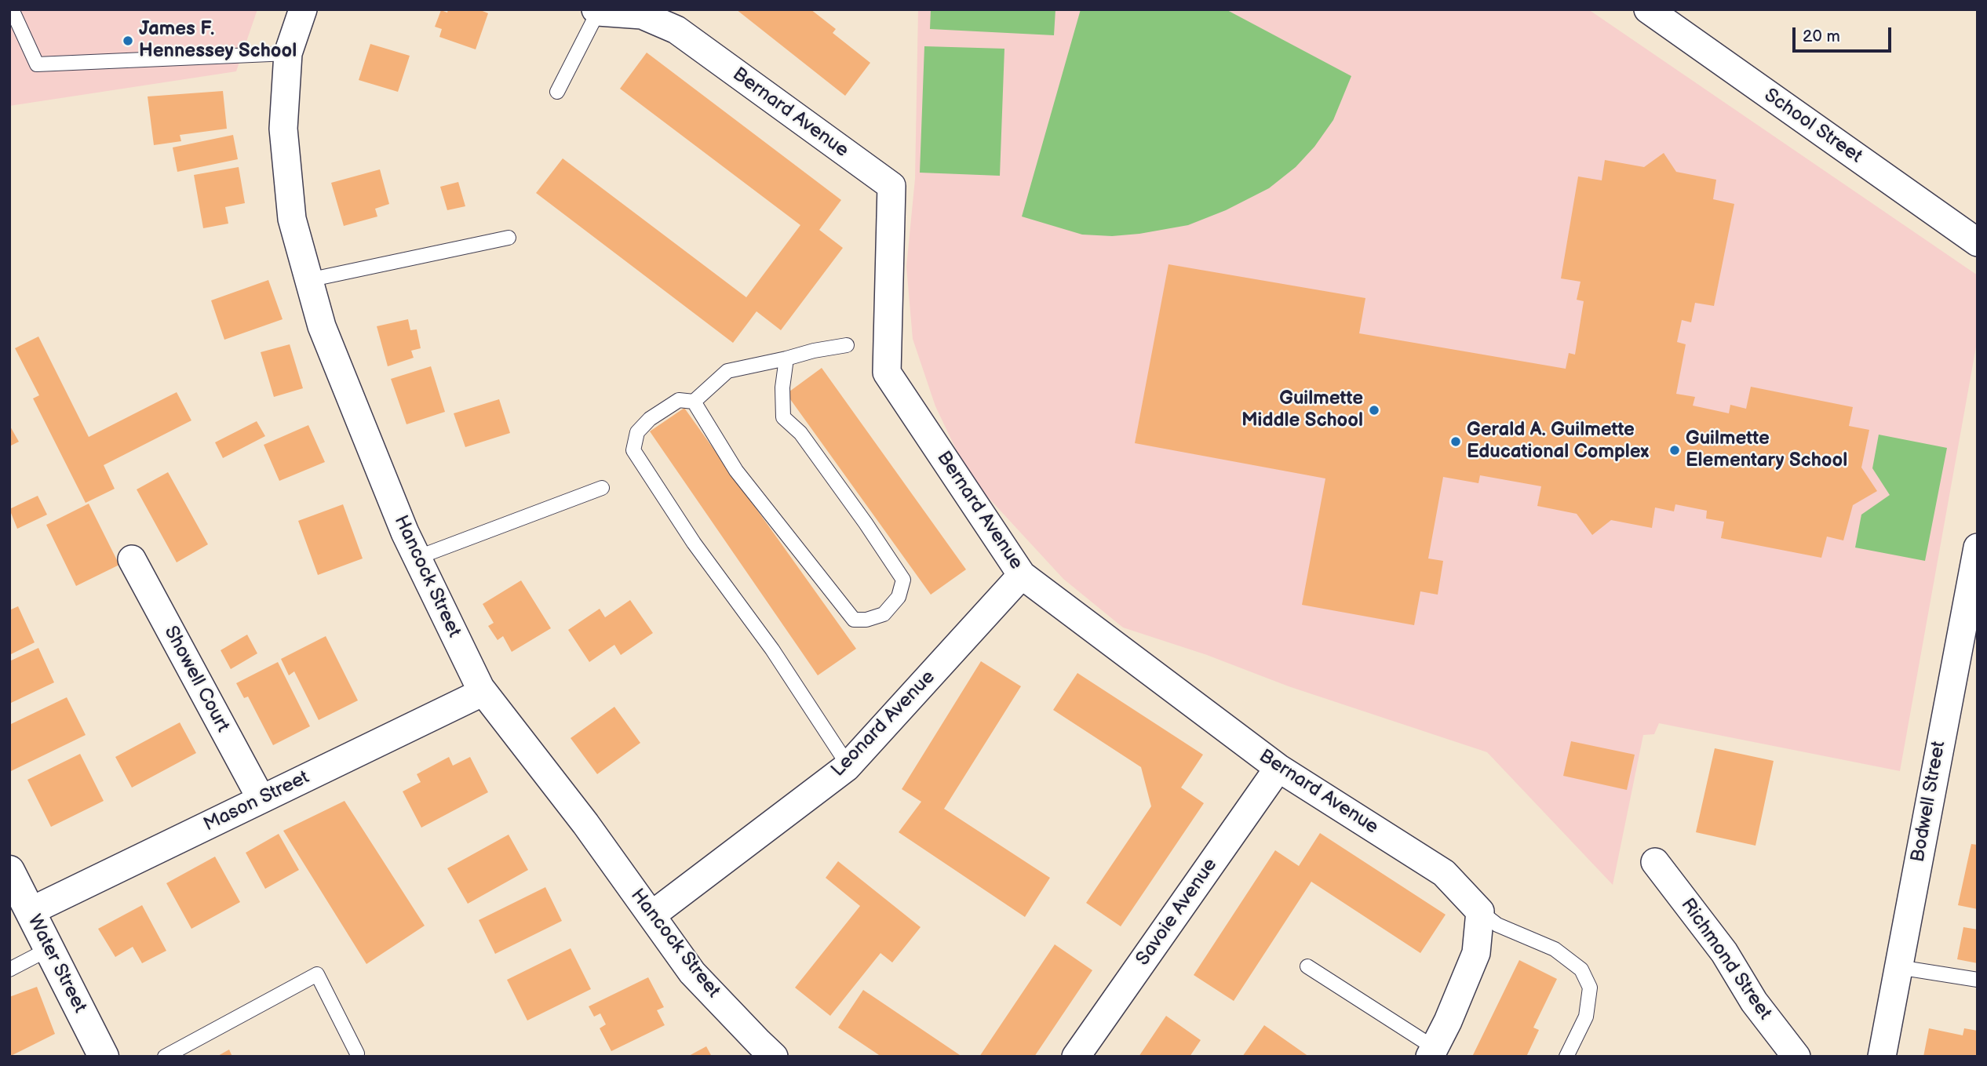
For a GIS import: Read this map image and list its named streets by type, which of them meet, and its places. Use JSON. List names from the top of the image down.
{
  "streets": {
    "main road": ["Water Street"],
    "street": [
      "Bernard Avenue",
      "School Street",
      "Hancock Street",
      "Showell Court",
      "Leonard Avenue",
      "Mason Street",
      "Bodwell Street",
      "Savoie Avenue",
      "Richmond Street"
    ]
  },
  "crossings": [
    ["Bernard Avenue", "Leonard Avenue"],
    ["Bernard Avenue", "Savoie Avenue"],
    ["Hancock Street", "Leonard Avenue"],
    ["Hancock Street", "Mason Street"],
    ["Showell Court", "Mason Street"],
    ["Mason Street", "Water Street"]
  ],
  "places": [
    "James F. Hennessey School",
    "Guilmette Middle School",
    "Gerald A. Guilmette Educational Complex",
    "Guilmette Elementary School"
  ],
  "scale_bar": "20 m"
}
